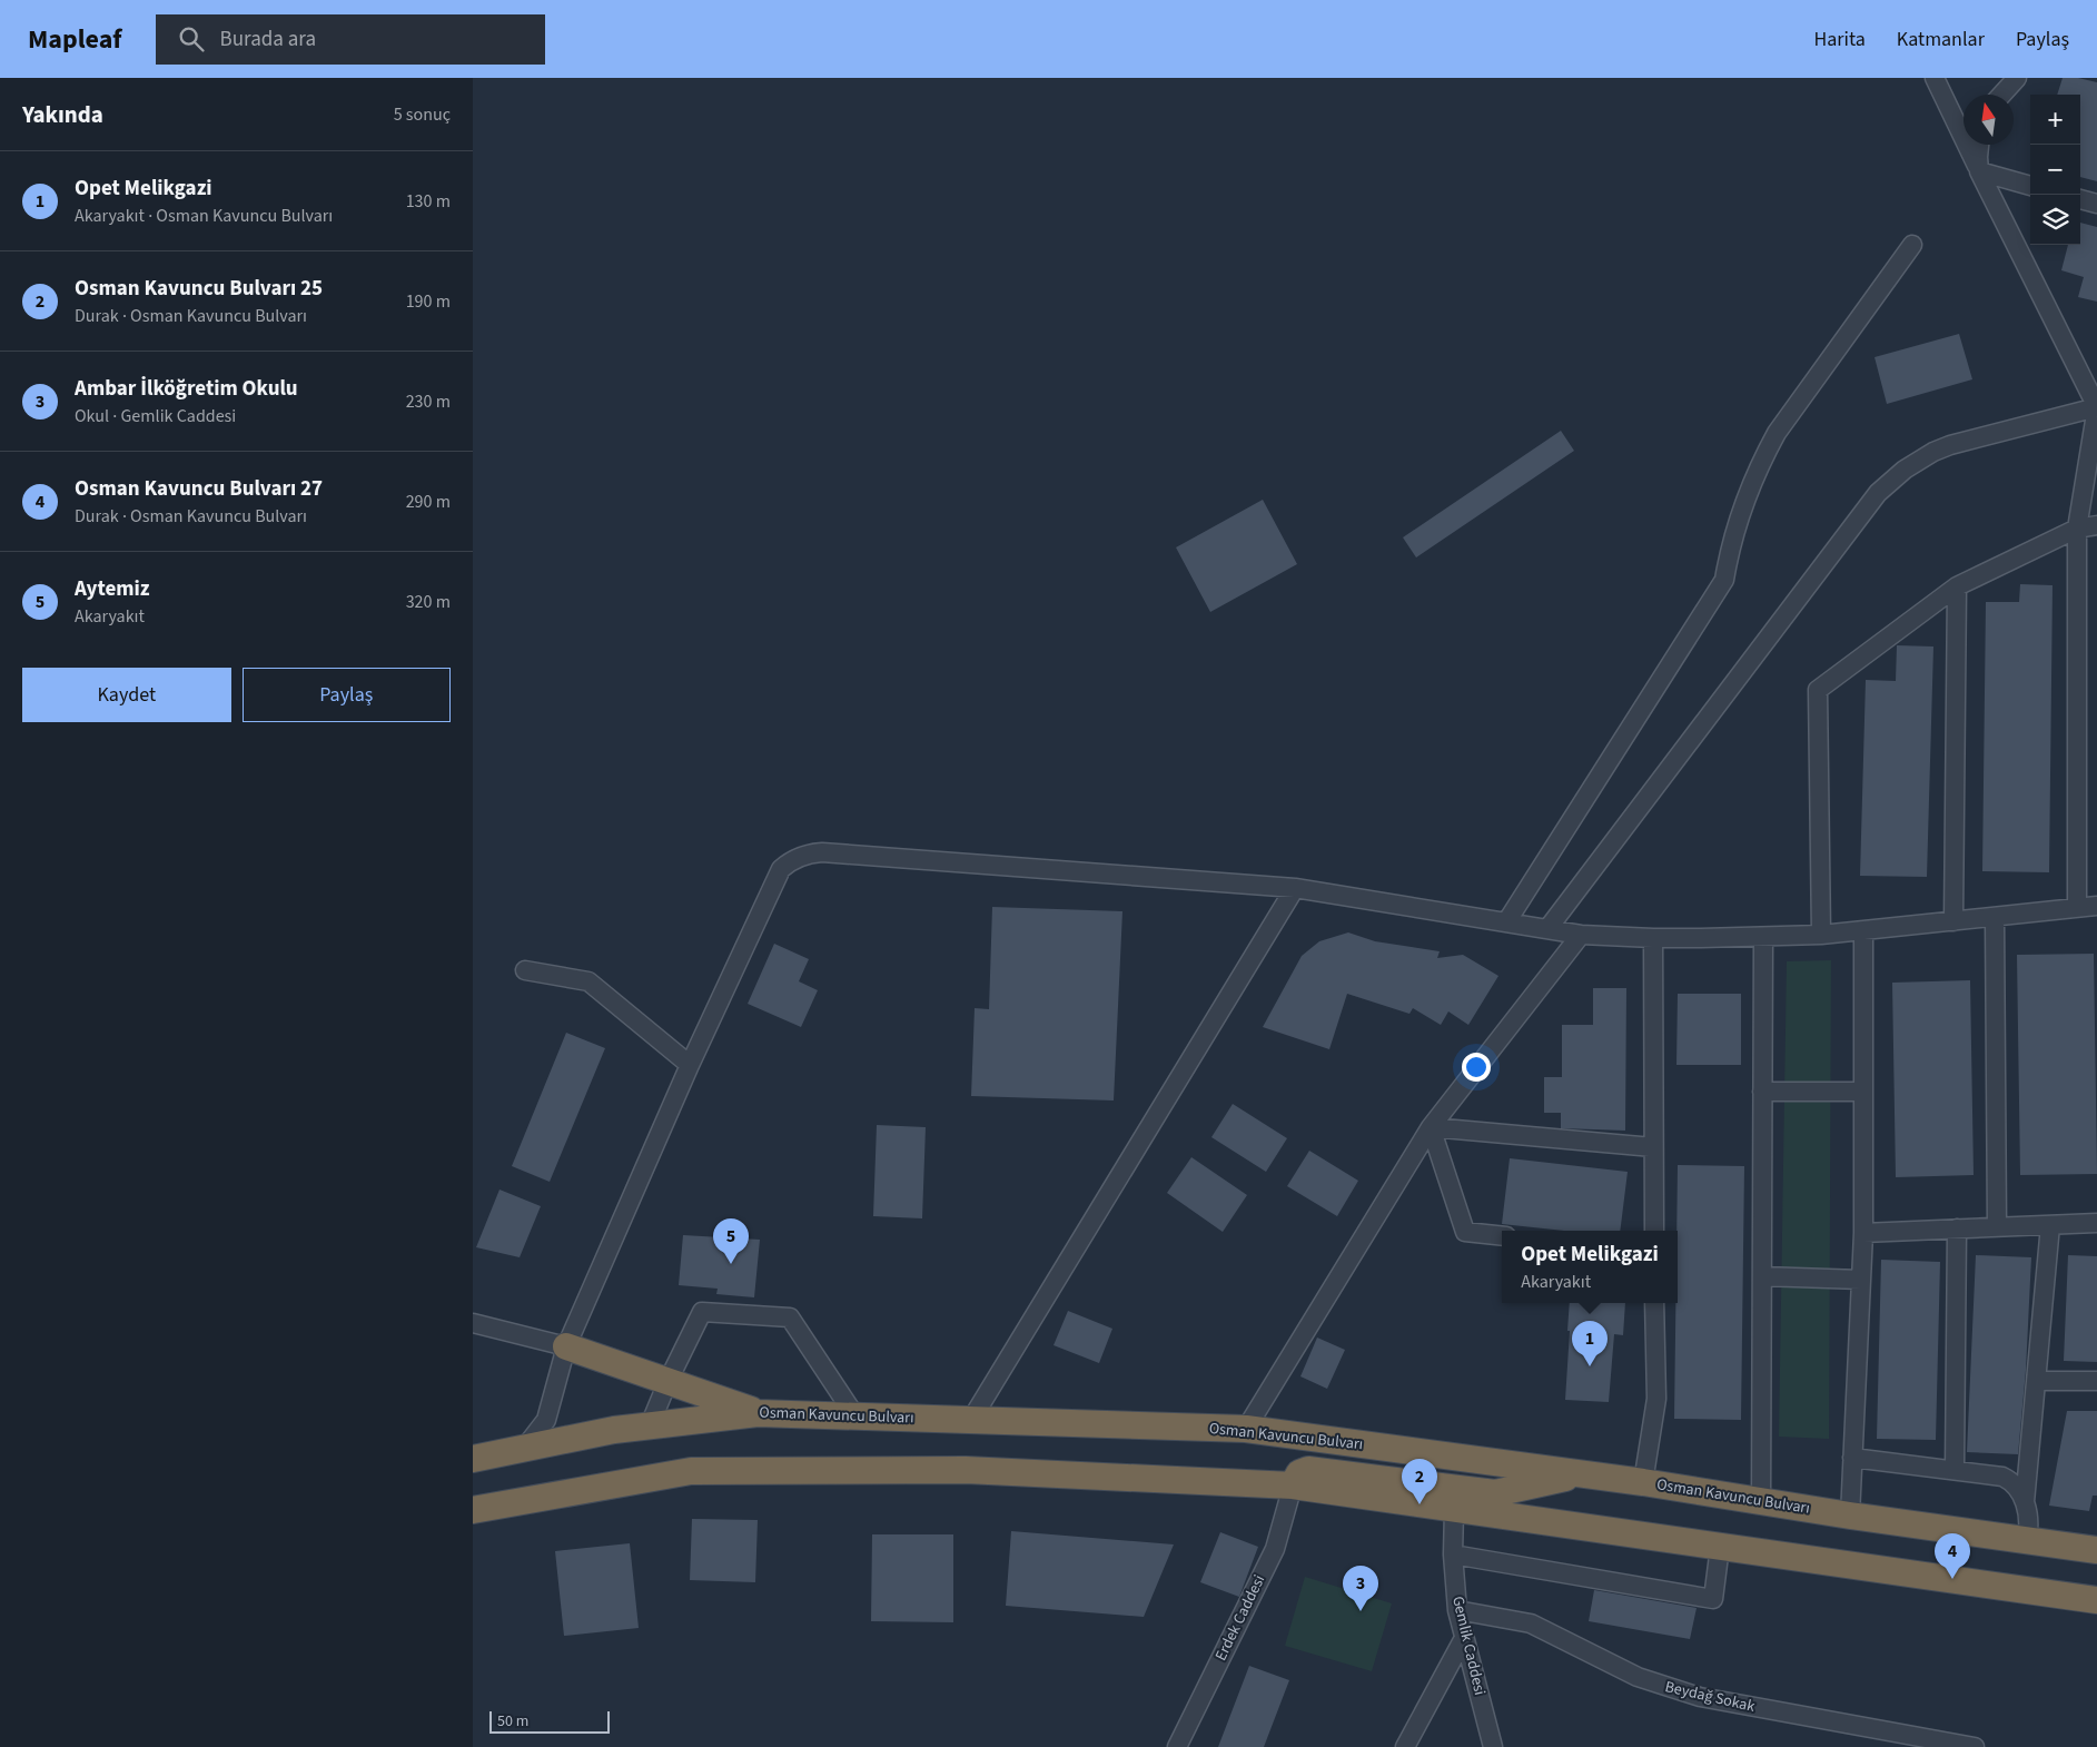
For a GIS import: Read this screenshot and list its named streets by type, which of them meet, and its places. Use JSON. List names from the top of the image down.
{
  "streets": {
    "highway": ["Osman Kavuncu Bulvarı"],
    "street": ["Erdek Caddesi", "Gemlik Caddesi", "Beydağ Sokak"]
  },
  "crossings": [
    ["Gemlik Caddesi", "Beydağ Sokak"]
  ],
  "scale_bar": "50 m",
  "north": "top",
  "page": {
    "header": "Mapleaf",
    "search": "Burada ara",
    "nav": ["Harita", "Katmanlar", "Paylaş"],
    "heading": ["Yakında", "5 sonuç"],
    "map_buttons": ["+", "−"],
    "list": [
      {
        "mark": "1",
        "name": "Opet Melikgazi",
        "note": "Akaryakıt · Osman Kavuncu Bulvarı",
        "value": "130 m"
      },
      {
        "mark": "2",
        "name": "Osman Kavuncu Bulvarı 25",
        "note": "Durak · Osman Kavuncu Bulvarı",
        "value": "190 m"
      },
      {
        "mark": "3",
        "name": "Ambar İlköğretim Okulu",
        "note": "Okul · Gemlik Caddesi",
        "value": "230 m"
      },
      {
        "mark": "4",
        "name": "Osman Kavuncu Bulvarı 27",
        "note": "Durak · Osman Kavuncu Bulvarı",
        "value": "290 m"
      },
      {
        "mark": "5",
        "name": "Aytemiz",
        "note": "Akaryakıt",
        "value": "320 m"
      }
    ],
    "buttons": ["Kaydet", "Paylaş"],
    "pins": [
      "5",
      "1",
      "2",
      "4",
      "3"
    ],
    "popup": ["Opet Melikgazi", "Akaryakıt"],
    "scale": "50 m"
  }
}
